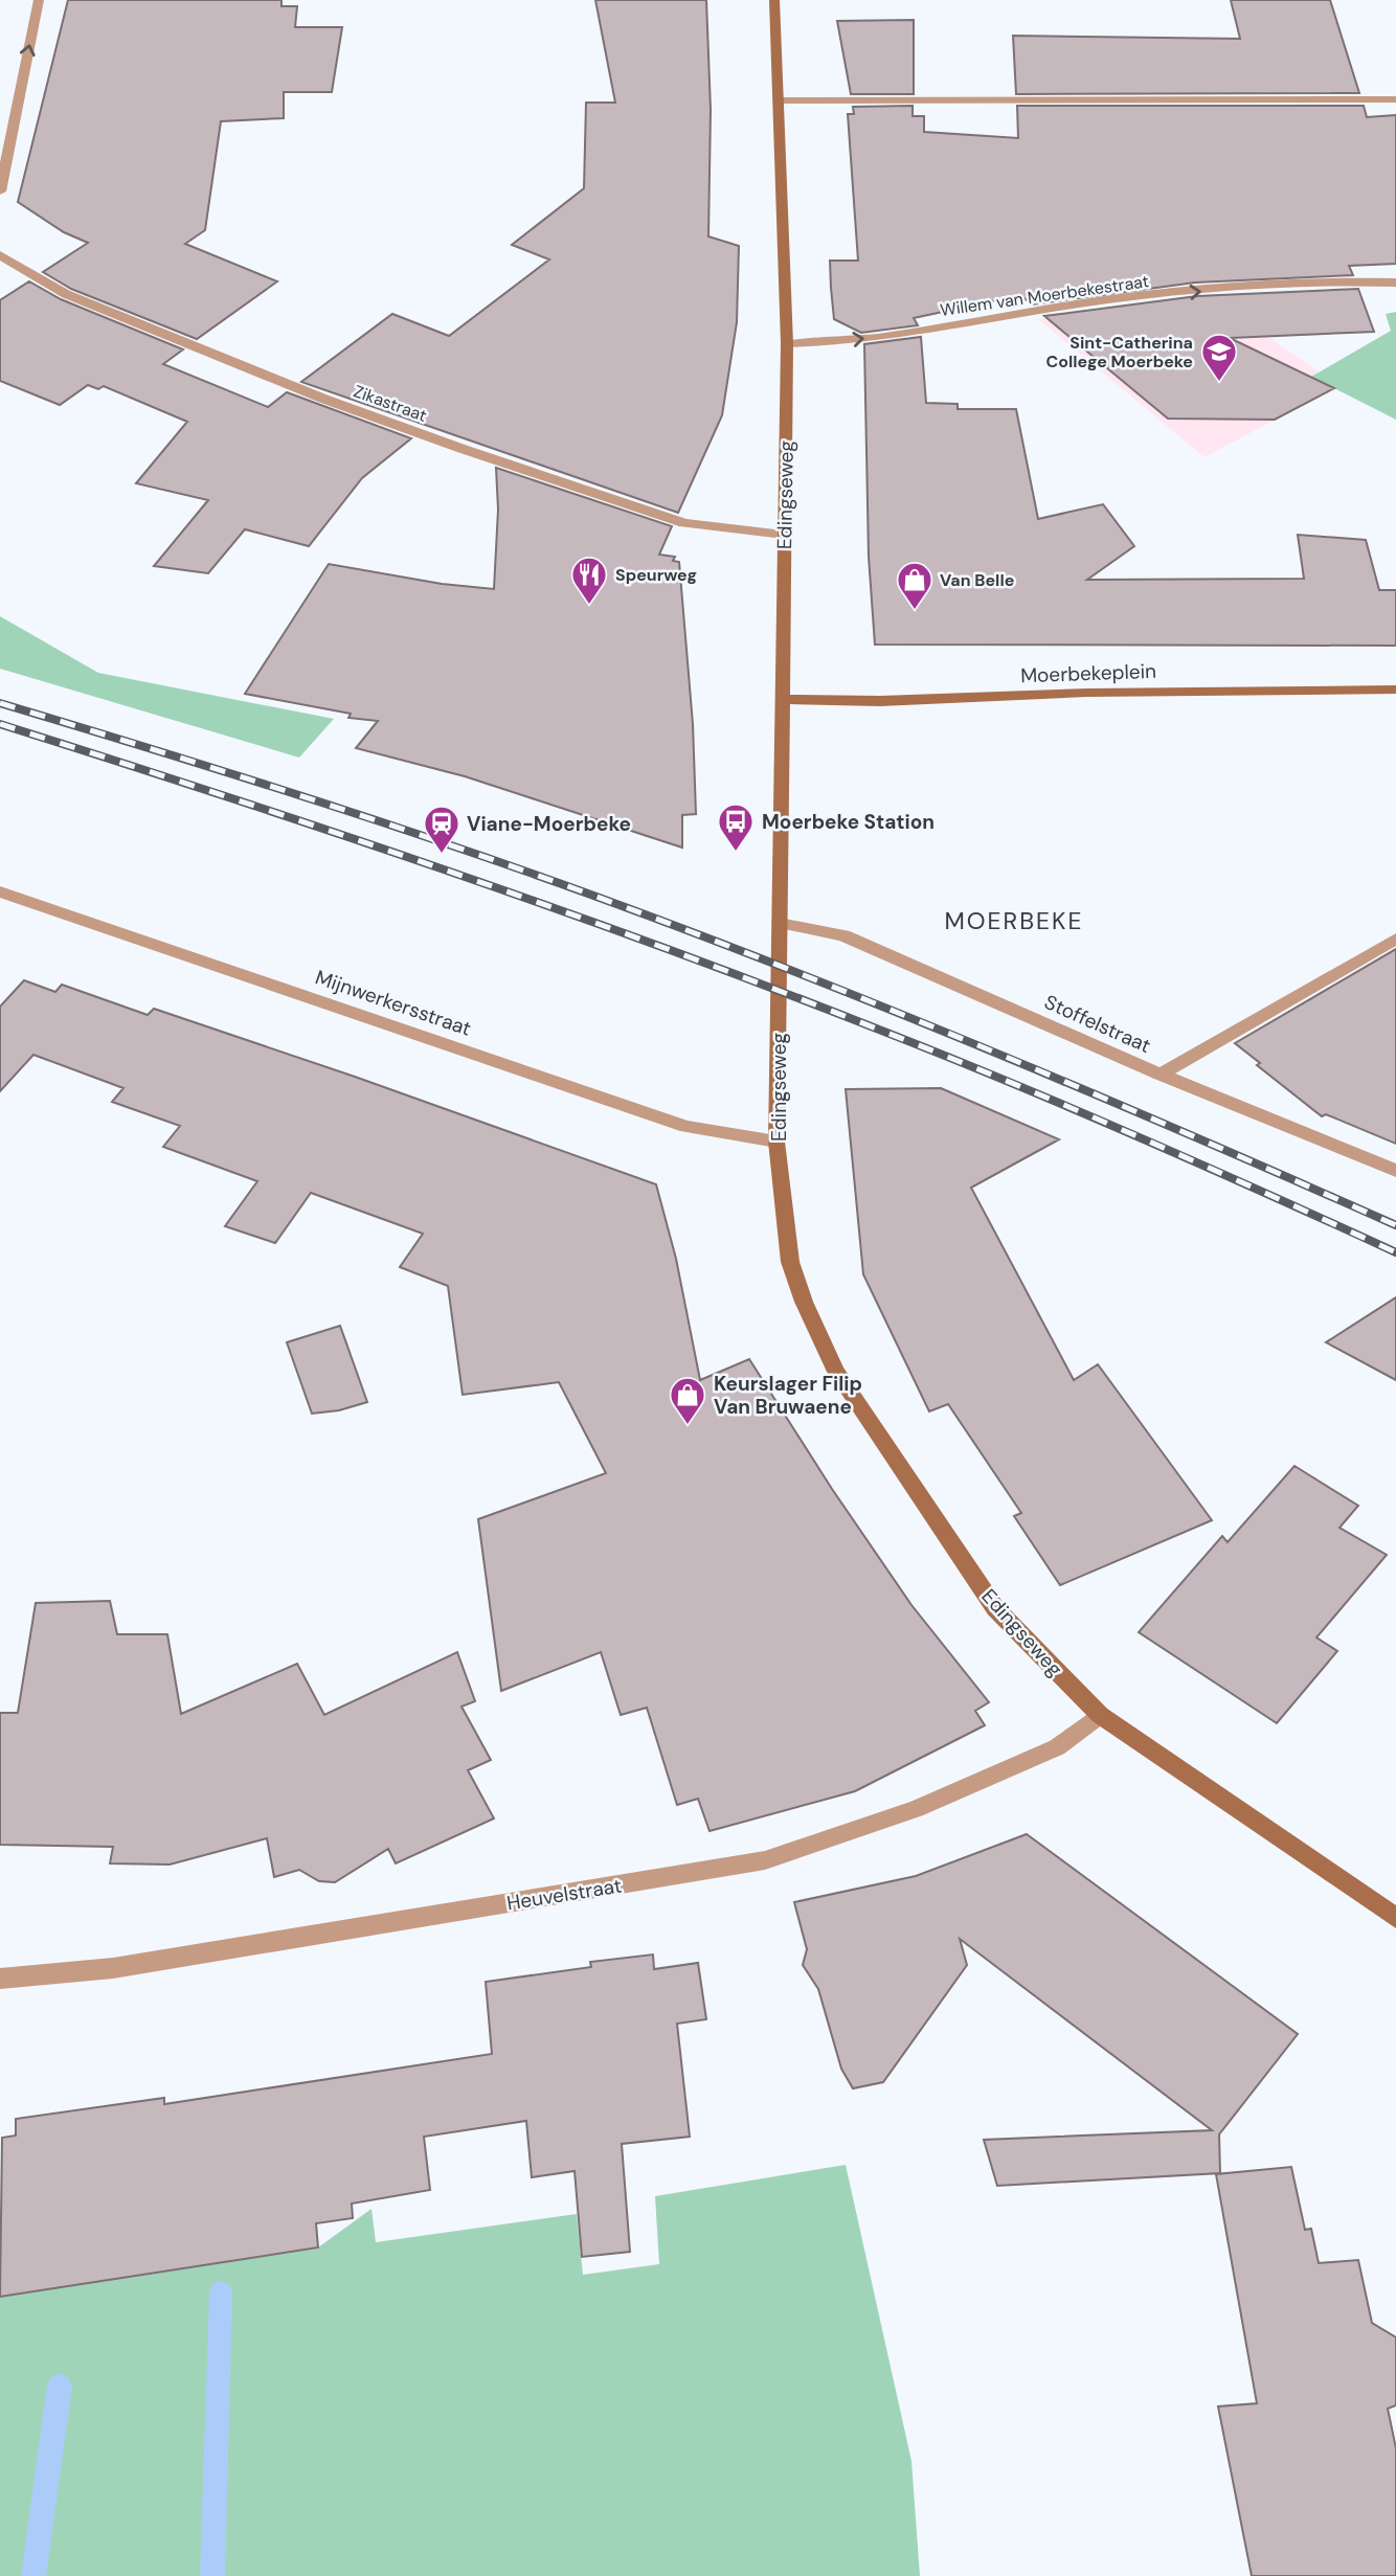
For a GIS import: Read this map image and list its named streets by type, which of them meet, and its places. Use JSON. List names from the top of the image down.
{
  "streets": {
    "main road": ["Edingseweg", "Moerbekeplein"],
    "street": [
      "Willem van Moerbekestraat",
      "Zikastraat",
      "Mijnwerkersstraat",
      "Stoffelstraat",
      "Heuvelstraat"
    ]
  },
  "crossings": [
    ["Willem van Moerbekestraat", "Edingseweg"],
    ["Zikastraat", "Edingseweg"],
    ["Edingseweg", "Moerbekeplein"],
    ["Edingseweg", "Mijnwerkersstraat"],
    ["Edingseweg", "Stoffelstraat"],
    ["Edingseweg", "Heuvelstraat"]
  ],
  "one_way": ["Willem van Moerbekestraat"],
  "districts": ["MOERBEKE"],
  "places": {
    "school or university": ["Sint-Catherina College Moerbeke"],
    "restaurant": ["Speurweg"],
    "shop": ["Van Belle", "Keurslager Filip Van Bruwaene"],
    "bus stop": ["Moerbeke Station"],
    "station": ["Viane-Moerbeke"]
  }
}
